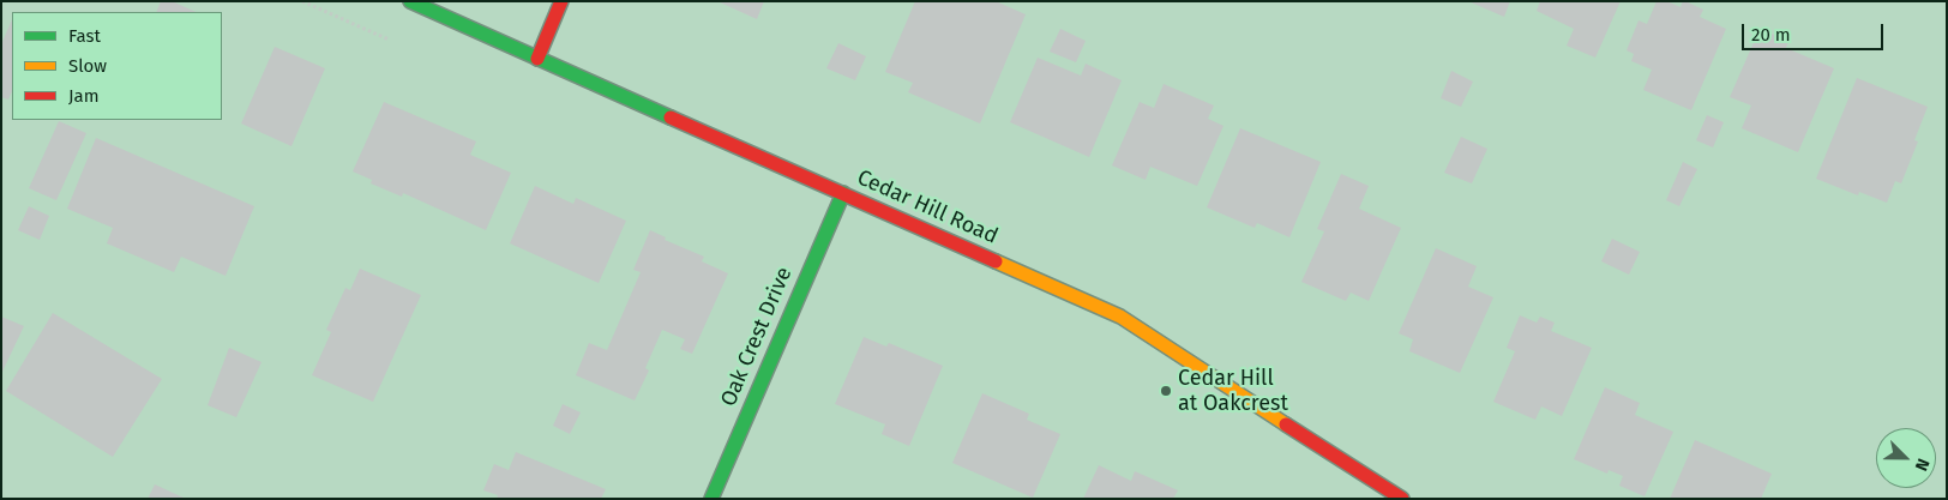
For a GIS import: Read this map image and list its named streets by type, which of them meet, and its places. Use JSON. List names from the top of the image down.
{
  "streets": {
    "street": ["Cedar Hill Road", "Oak Crest Drive"]
  },
  "crossings": [
    ["Cedar Hill Road", "Oak Crest Drive"]
  ],
  "places": ["Cedar Hill at Oakcrest"],
  "legend": ["Fast", "Slow", "Jam"],
  "scale_bar": "20 m",
  "north": "bottom right"
}
